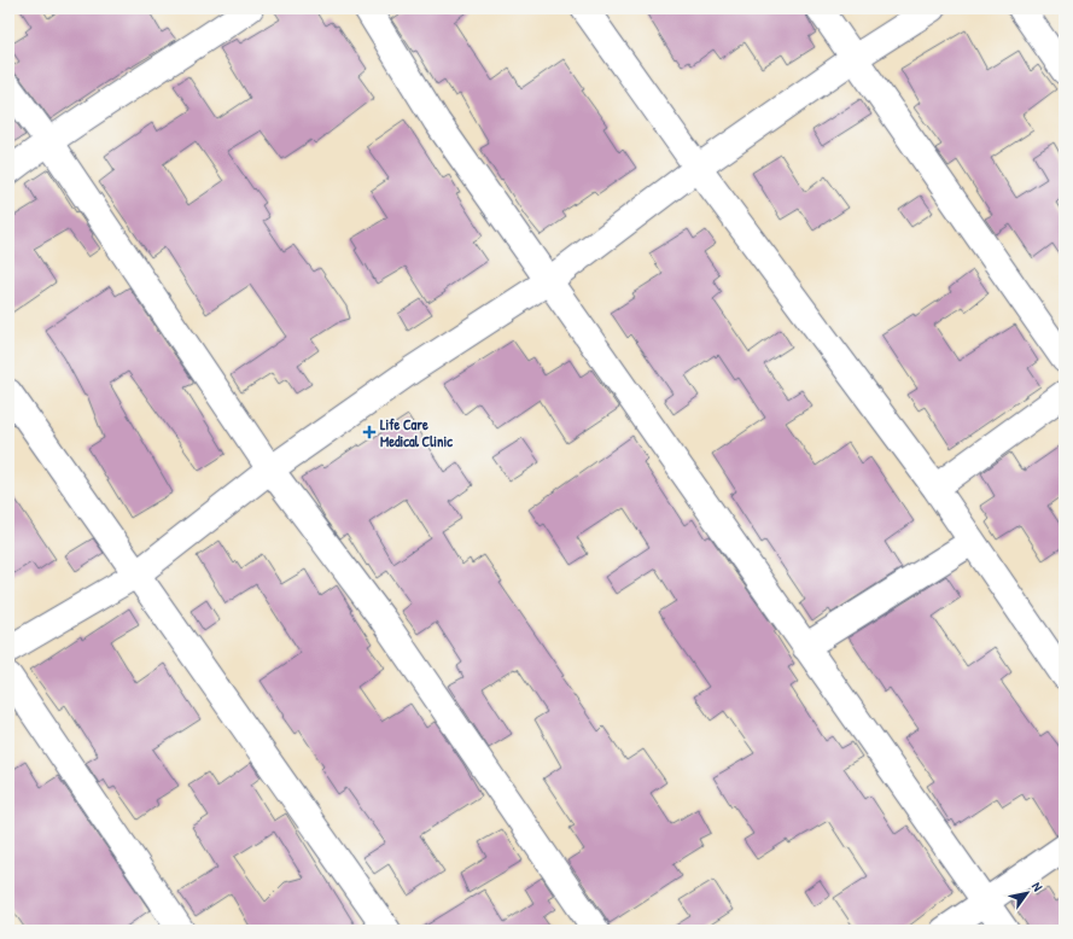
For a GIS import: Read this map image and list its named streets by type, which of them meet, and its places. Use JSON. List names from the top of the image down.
{
  "places": {
    "health": ["Life Care Medical Clinic"]
  },
  "north": "top right"
}
